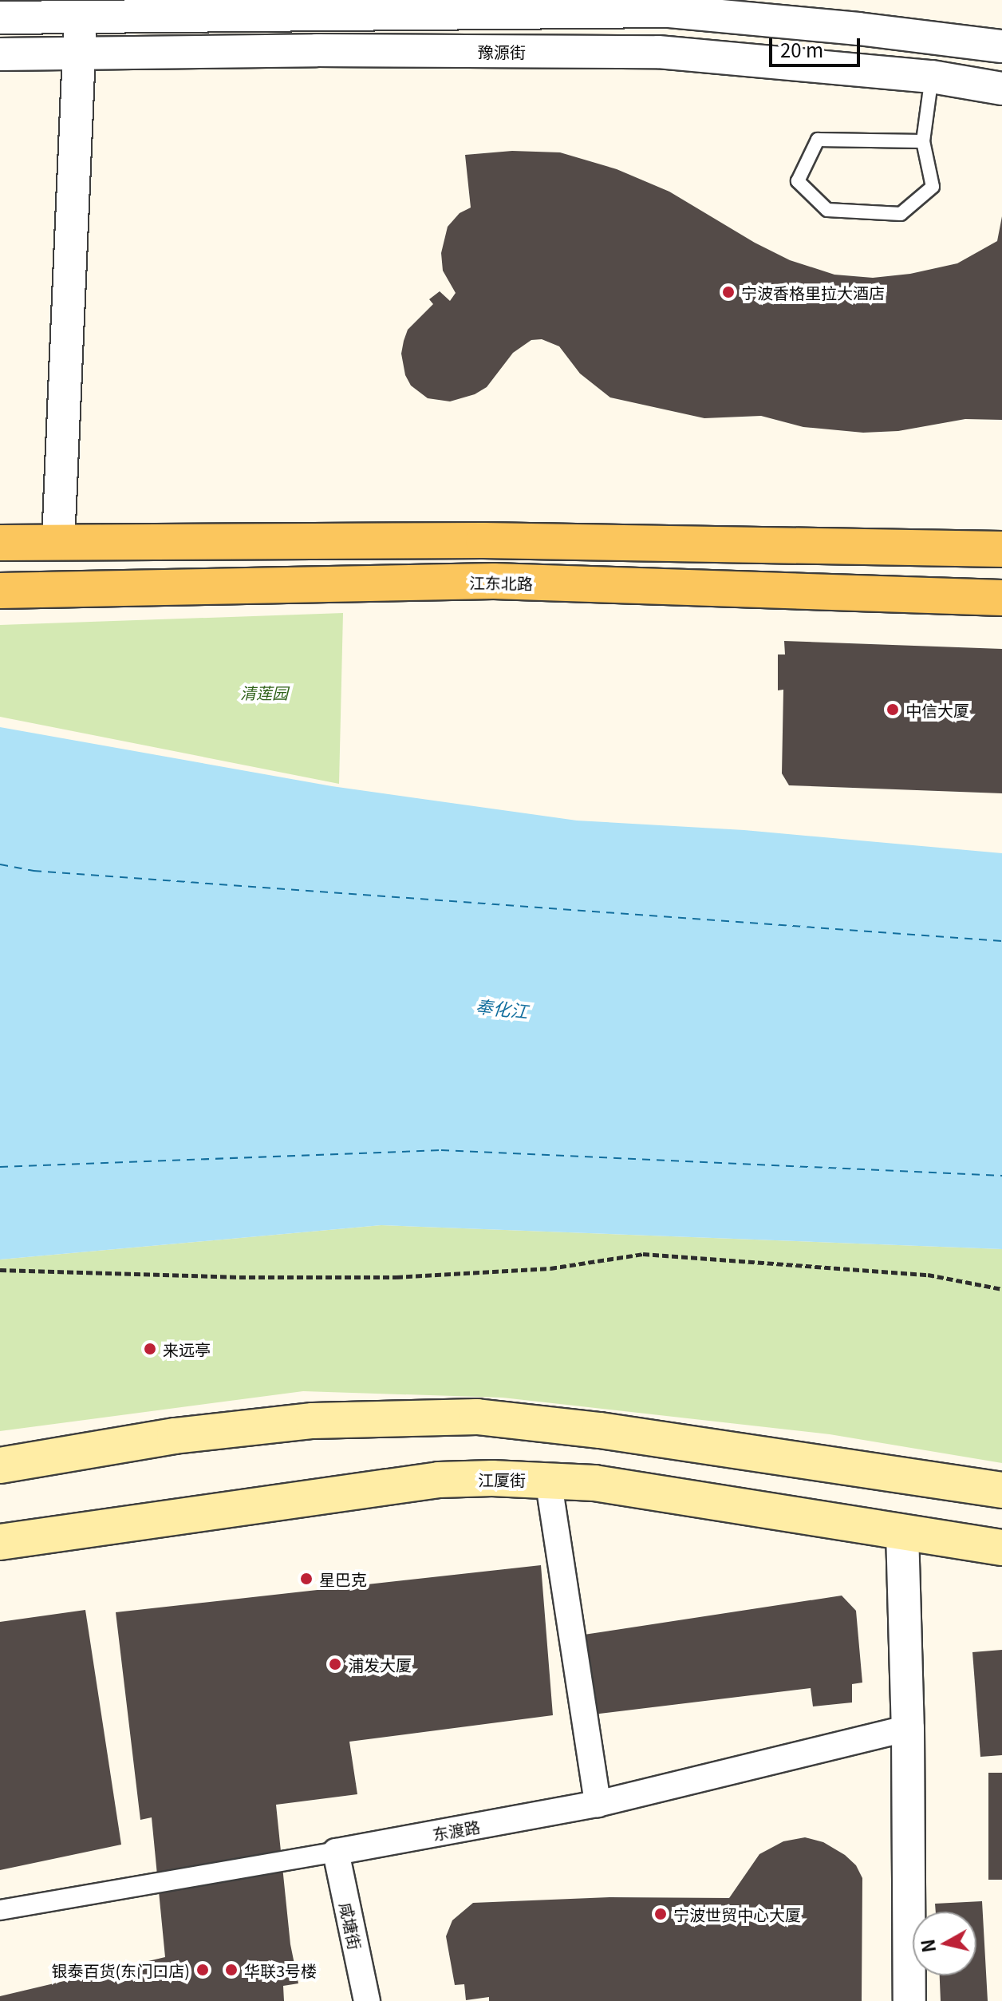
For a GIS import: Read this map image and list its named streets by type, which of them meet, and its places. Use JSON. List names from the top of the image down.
{
  "streets": {
    "main road": ["江东北路", "江厦街"],
    "street": ["豫源街", "东渡路", "咸塘街"]
  },
  "crossings": [
    ["东渡路", "咸塘街"]
  ],
  "water": ["奉化江"],
  "parks": ["清莲园"],
  "places": [
    "宁波香格里拉大酒店",
    "中信大厦",
    "来远亭",
    "星巴克",
    "浦发大厦",
    "宁波世贸中心大厦",
    "银泰百货(东门口店)",
    "华联3号楼"
  ],
  "scale_bar": "20 m",
  "north": "left"
}
